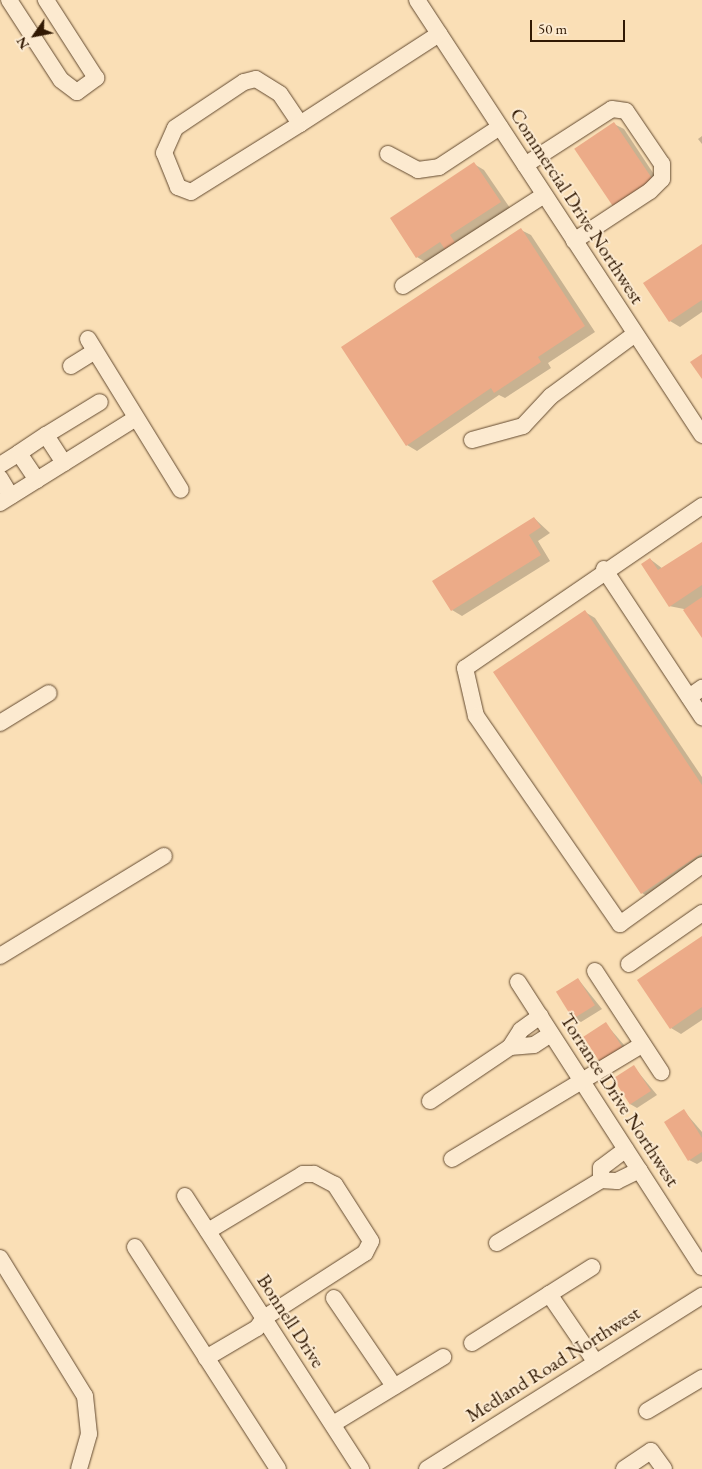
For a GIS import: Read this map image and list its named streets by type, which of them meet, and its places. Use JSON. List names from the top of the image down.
{
  "streets": {
    "street": [
      "Commercial Drive Northwest",
      "Torrance Drive Northwest",
      "Bonnell Drive",
      "Medland Road Northwest"
    ]
  },
  "scale_bar": "50 m",
  "north": "bottom left"
}
